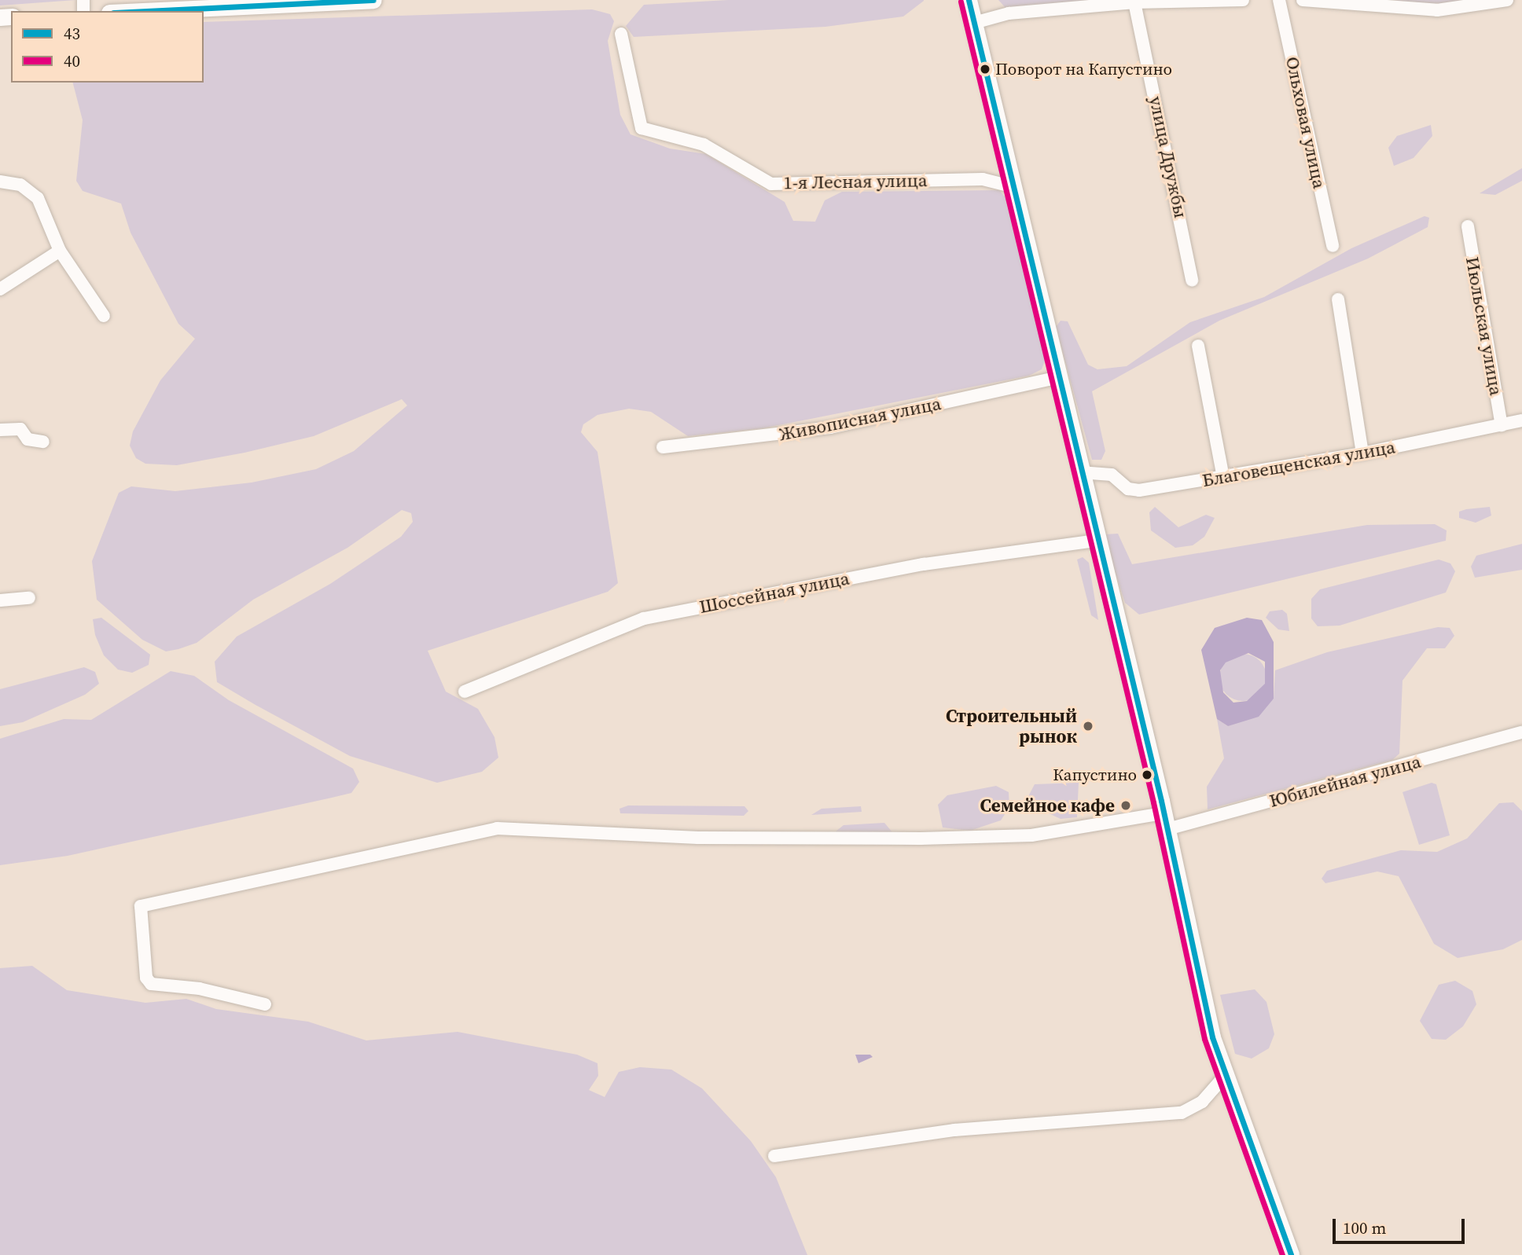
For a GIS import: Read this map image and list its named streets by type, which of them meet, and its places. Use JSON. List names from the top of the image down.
{
  "streets": {
    "street": [
      "Ольховая улица",
      "улица Дружбы",
      "1-я Лесная улица",
      "Июльская улица",
      "Живописная улица",
      "Благовещенская улица",
      "Шоссейная улица",
      "Юбилейная улица"
    ]
  },
  "crossings": [
    ["Июльская улица", "Благовещенская улица"]
  ],
  "places": [
    "Поворот на Капустино",
    "Строительный рынок",
    "Капустино",
    "Семейное кафе"
  ],
  "lines": ["transit line 43", "transit line 40"],
  "legend": ["43", "40"],
  "scale_bar": "100 m"
}
